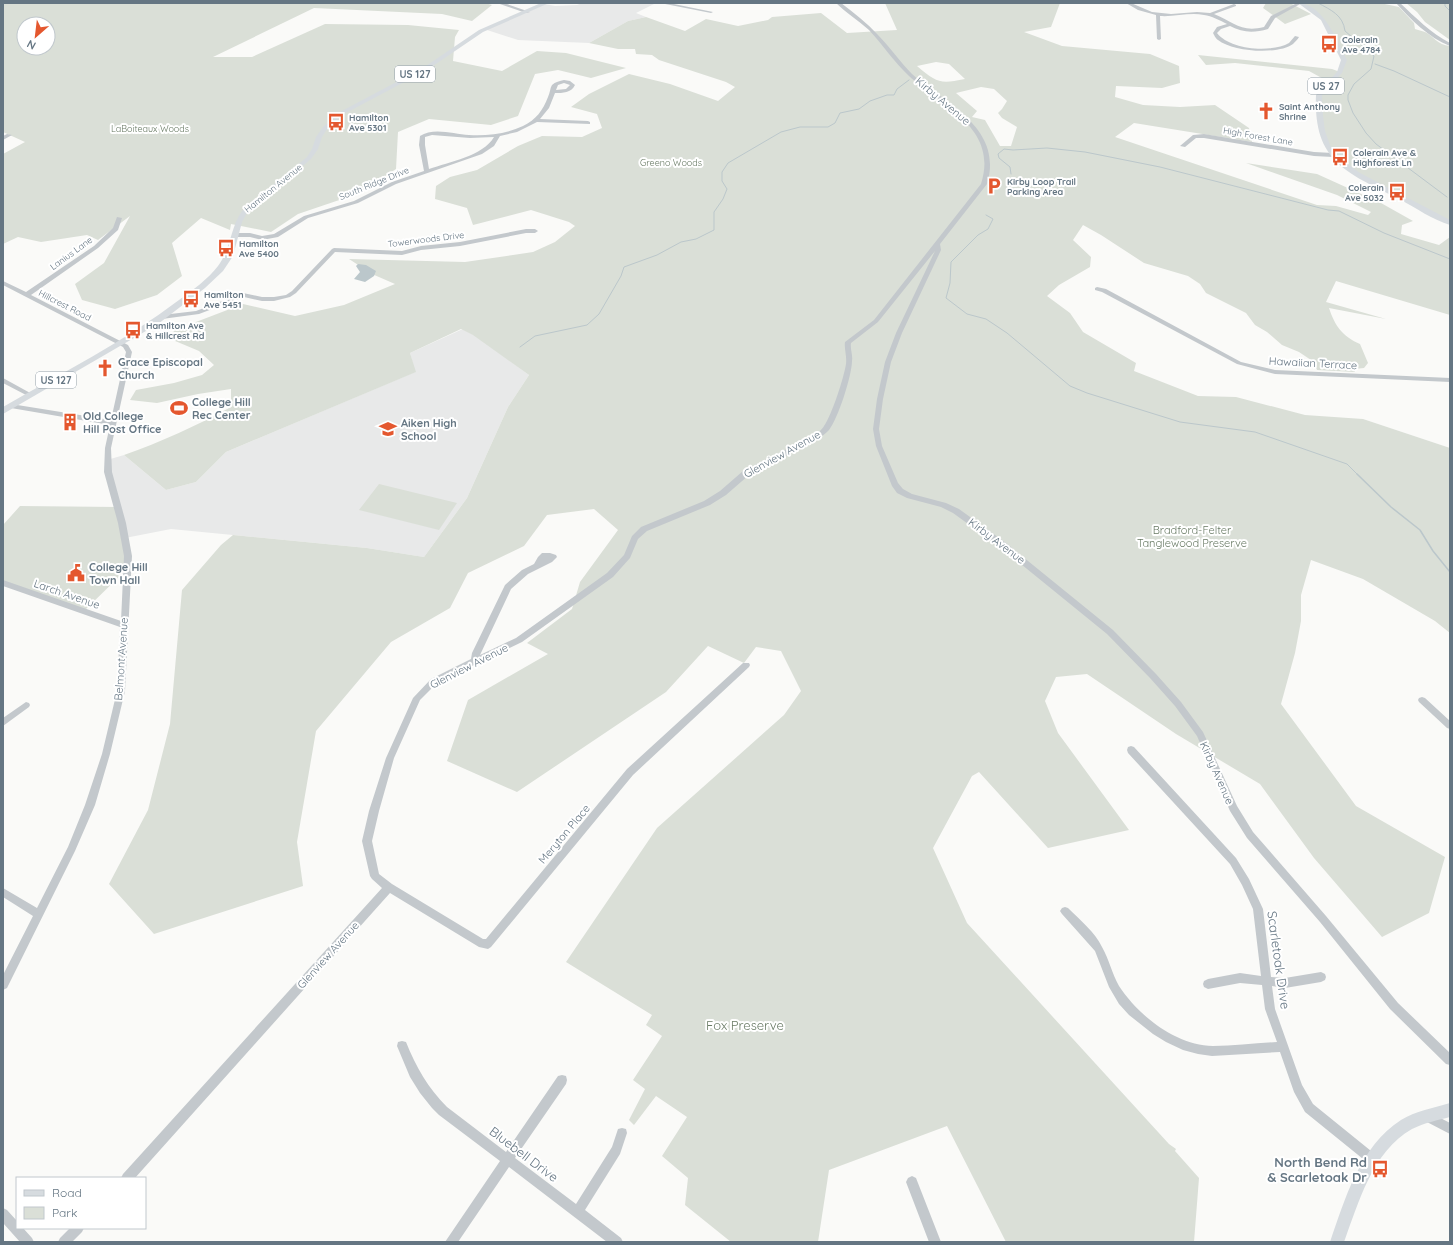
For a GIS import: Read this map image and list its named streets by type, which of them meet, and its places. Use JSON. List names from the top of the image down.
{
  "streets": {
    "main road": ["US 127", "US 27", "Hamilton Avenue"],
    "street": [
      "Kirby Avenue",
      "High Forest Lane",
      "South Ridge Drive",
      "Towerwoods Drive",
      "Lanius Lane",
      "Hillcrest Road",
      "Hawaiian Terrace",
      "Glenview Avenue",
      "Larch Avenue",
      "Belmont Avenue",
      "Meryton Place",
      "Scarletoak Drive",
      "Bluebell Drive"
    ]
  },
  "crossings": [
    ["US 27", "High Forest Lane"],
    ["Kirby Avenue", "Glenview Avenue"],
    ["South Ridge Drive", "Hamilton Avenue"],
    ["Hamilton Avenue", "Towerwoods Drive"],
    ["Hamilton Avenue", "Hillcrest Road"],
    ["Hamilton Avenue", "Belmont Avenue"],
    ["Lanius Lane", "Hillcrest Road"],
    ["Hillcrest Road", "Belmont Avenue"],
    ["Glenview Avenue", "Meryton Place"],
    ["Larch Avenue", "Belmont Avenue"]
  ],
  "parks": [
    "LaBoiteaux Woods",
    "Greeno Woods",
    "Bradford-Felter Tanglewood Preserve",
    "Fox Preserve"
  ],
  "places": {
    "bus stop": [
      "Colerain Ave 4784",
      "Hamilton Ave 5301",
      "Colerain Ave & Highforest Ln",
      "Colerain Ave 5032",
      "Hamilton Ave 5400",
      "Hamilton Ave 5451",
      "Hamilton Ave & Hillcrest Rd",
      "North Bend Rd & Scarletoak Dr"
    ],
    "church": ["Saint Anthony Shrine", "Grace Episcopal Church"],
    "parking": ["Kirby Loop Trail Parking Area"],
    "sports": ["College Hill Rec Center"],
    "building": ["Old College Hill Post Office"],
    "school or university": ["Aiken High School"],
    "public building": ["College Hill Town Hall"]
  },
  "legend": ["Road", "Park"],
  "north": "bottom left"
}
